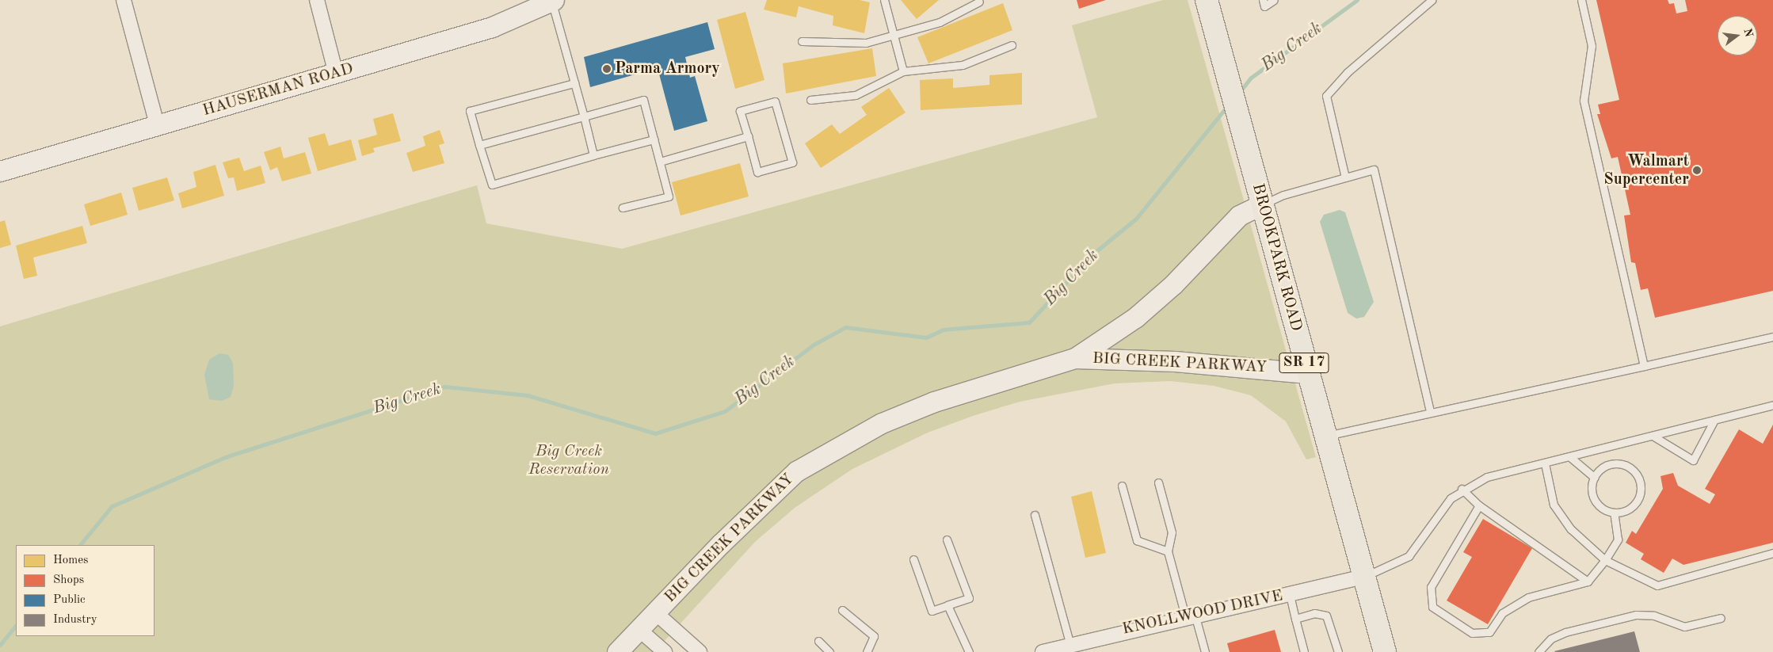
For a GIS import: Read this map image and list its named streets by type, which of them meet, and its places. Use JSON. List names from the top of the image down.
{
  "streets": {
    "main road": ["BROOKPARK ROAD", "SR 17"],
    "street": ["HAUSERMAN ROAD", "BIG CREEK PARKWAY", "KNOLLWOOD DRIVE"]
  },
  "crossings": [
    ["BROOKPARK ROAD", "BIG CREEK PARKWAY"],
    ["BROOKPARK ROAD", "KNOLLWOOD DRIVE"]
  ],
  "water": ["Big Creek"],
  "parks": ["Big Creek Reservation"],
  "places": ["Parma Armory", "Walmart Supercenter"],
  "legend": [
    "Homes",
    "Shops",
    "Public",
    "Industry"
  ],
  "north": "right"
}
